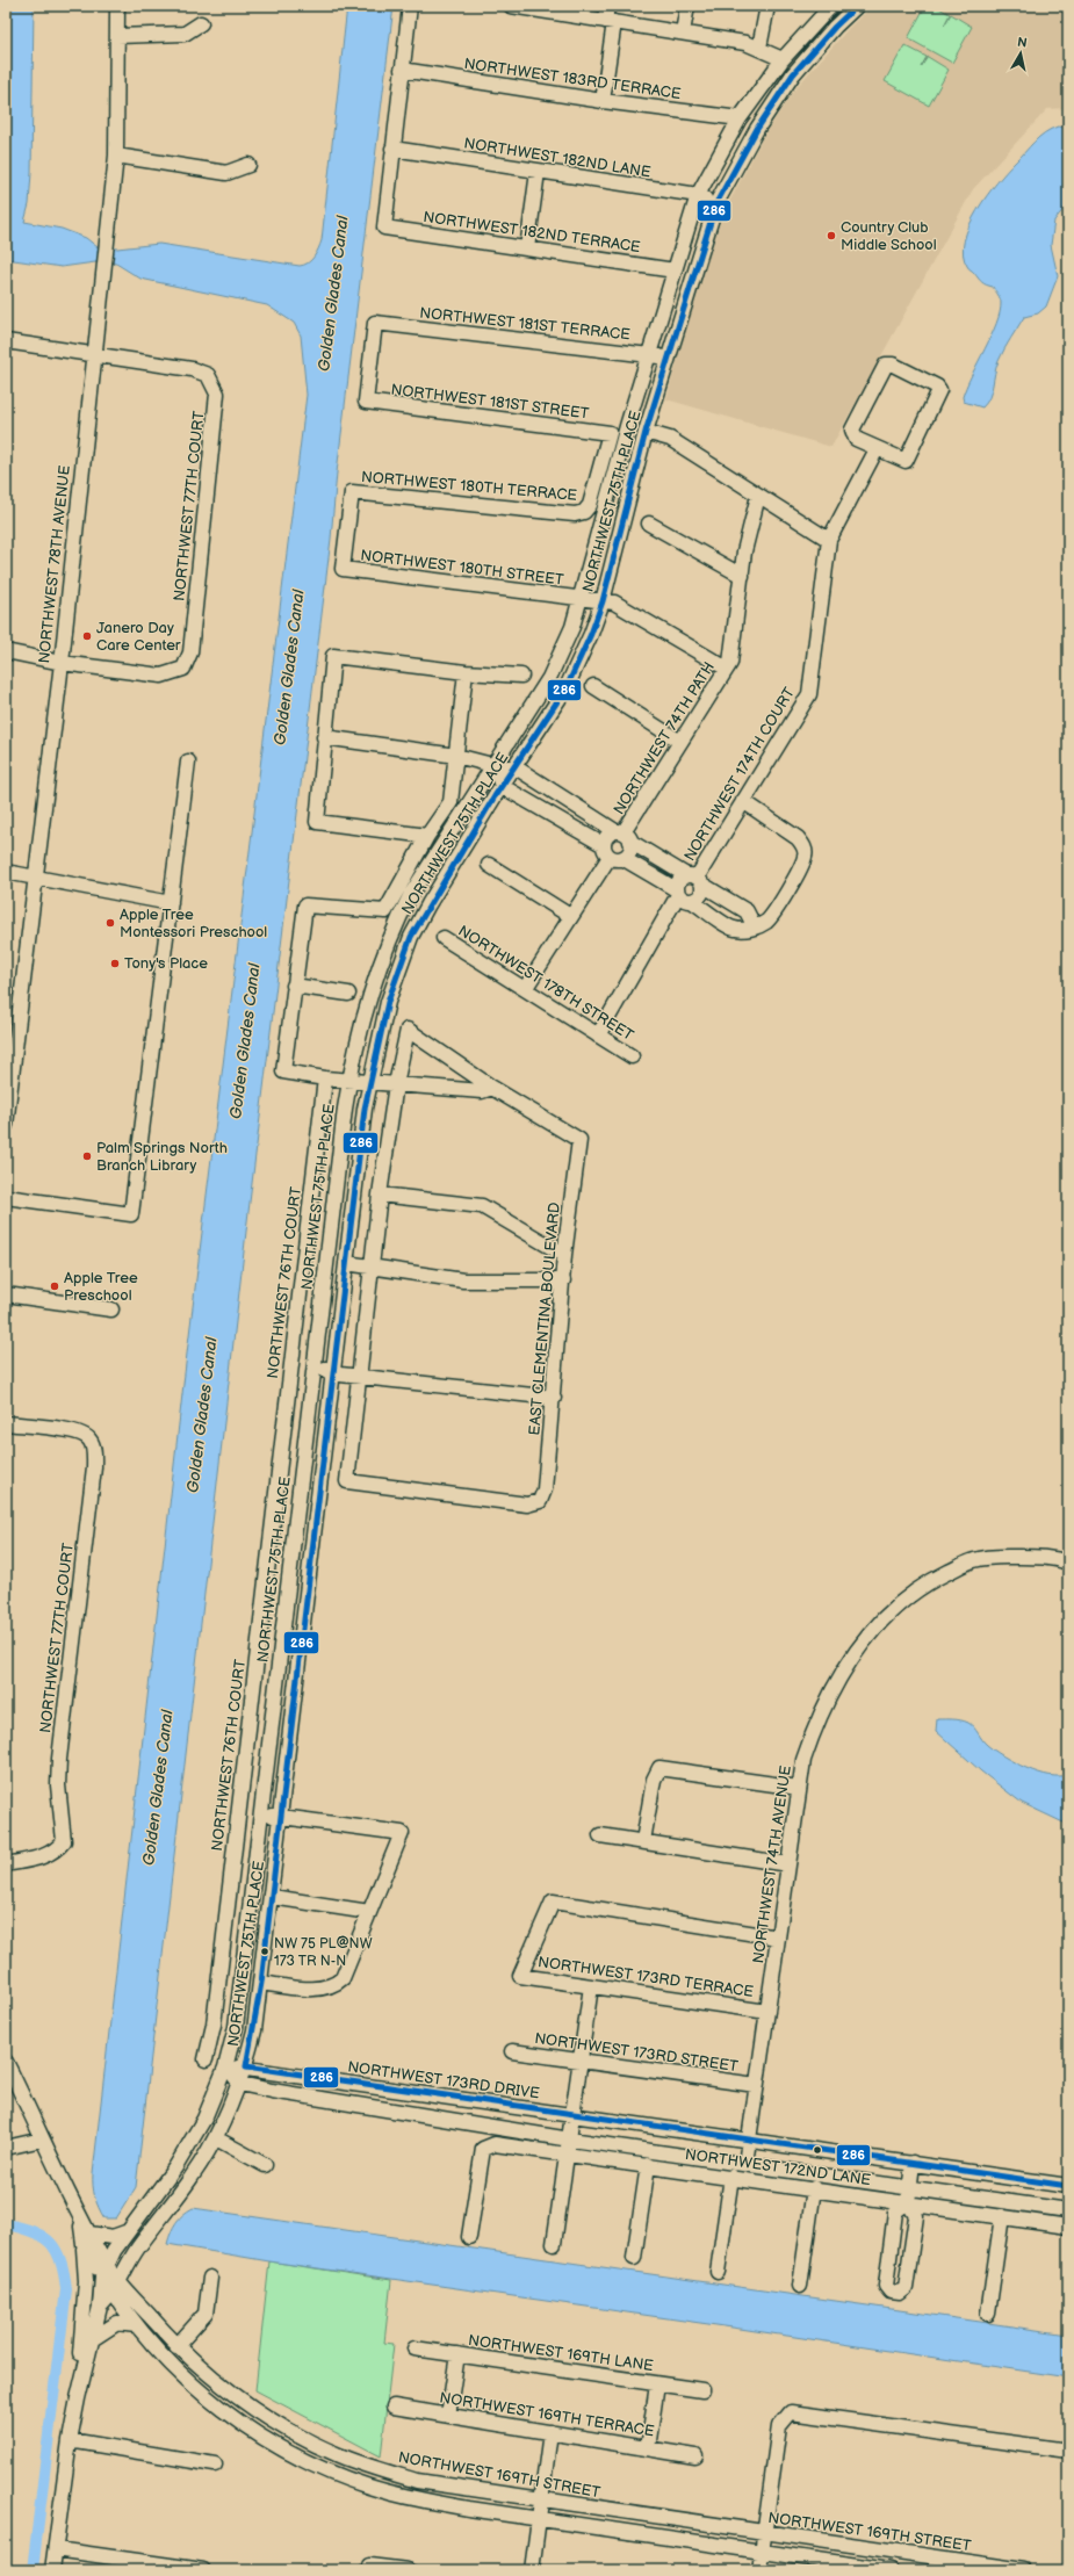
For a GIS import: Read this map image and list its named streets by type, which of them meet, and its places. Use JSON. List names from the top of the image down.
{
  "streets": {
    "street": [
      "NORTHWEST 183RD TERRACE",
      "NORTHWEST 182ND LANE",
      "NORTHWEST 182ND TERRACE",
      "NORTHWEST 181ST TERRACE",
      "NORTHWEST 181ST STREET",
      "NORTHWEST 180TH TERRACE",
      "NORTHWEST 75TH PLACE",
      "NORTHWEST 77TH COURT",
      "NORTHWEST 78TH AVENUE",
      "NORTHWEST 180TH STREET",
      "NORTHWEST 74TH PATH",
      "NORTHWEST 174TH COURT",
      "NORTHWEST 178TH STREET",
      "NORTHWEST 76TH COURT",
      "EAST CLEMENTINA BOULEVARD",
      "NORTHWEST 74TH AVENUE",
      "NORTHWEST 173RD TERRACE",
      "NORTHWEST 173RD STREET",
      "NORTHWEST 173RD DRIVE",
      "NORTHWEST 172ND LANE",
      "NORTHWEST 169TH LANE",
      "NORTHWEST 169TH TERRACE",
      "NORTHWEST 169TH STREET"
    ]
  },
  "crossings": [
    ["NORTHWEST 183RD TERRACE", "NORTHWEST 75TH PLACE"],
    ["NORTHWEST 182ND LANE", "NORTHWEST 182ND TERRACE"],
    ["NORTHWEST 182ND LANE", "NORTHWEST 75TH PLACE"],
    ["NORTHWEST 182ND TERRACE", "NORTHWEST 75TH PLACE"],
    ["NORTHWEST 181ST TERRACE", "NORTHWEST 181ST STREET"],
    ["NORTHWEST 181ST TERRACE", "NORTHWEST 75TH PLACE"],
    ["NORTHWEST 181ST STREET", "NORTHWEST 180TH TERRACE"],
    ["NORTHWEST 180TH TERRACE", "NORTHWEST 180TH STREET"],
    ["NORTHWEST 75TH PLACE", "NORTHWEST 180TH STREET"],
    ["NORTHWEST 75TH PLACE", "NORTHWEST 173RD DRIVE"],
    ["NORTHWEST 75TH PLACE", "NORTHWEST 169TH STREET"],
    ["NORTHWEST 77TH COURT", "NORTHWEST 78TH AVENUE"],
    ["NORTHWEST 180TH STREET", "NORTHWEST 74TH PATH"],
    ["NORTHWEST 74TH AVENUE", "NORTHWEST 173RD TERRACE"],
    ["NORTHWEST 74TH AVENUE", "NORTHWEST 173RD STREET"],
    ["NORTHWEST 74TH AVENUE", "NORTHWEST 173RD DRIVE"]
  ],
  "water": ["Golden Glades Canal"],
  "places": [
    "Country Club Middle School",
    "Janero Day Care Center",
    "Apple Tree Montessori Preschool",
    "Tony's Place",
    "Palm Springs North Branch Library",
    "Apple Tree Preschool",
    "NW 75 PL@NW 173 TR N-N"
  ],
  "lines": ["transit line 286"],
  "north": "top"
}
